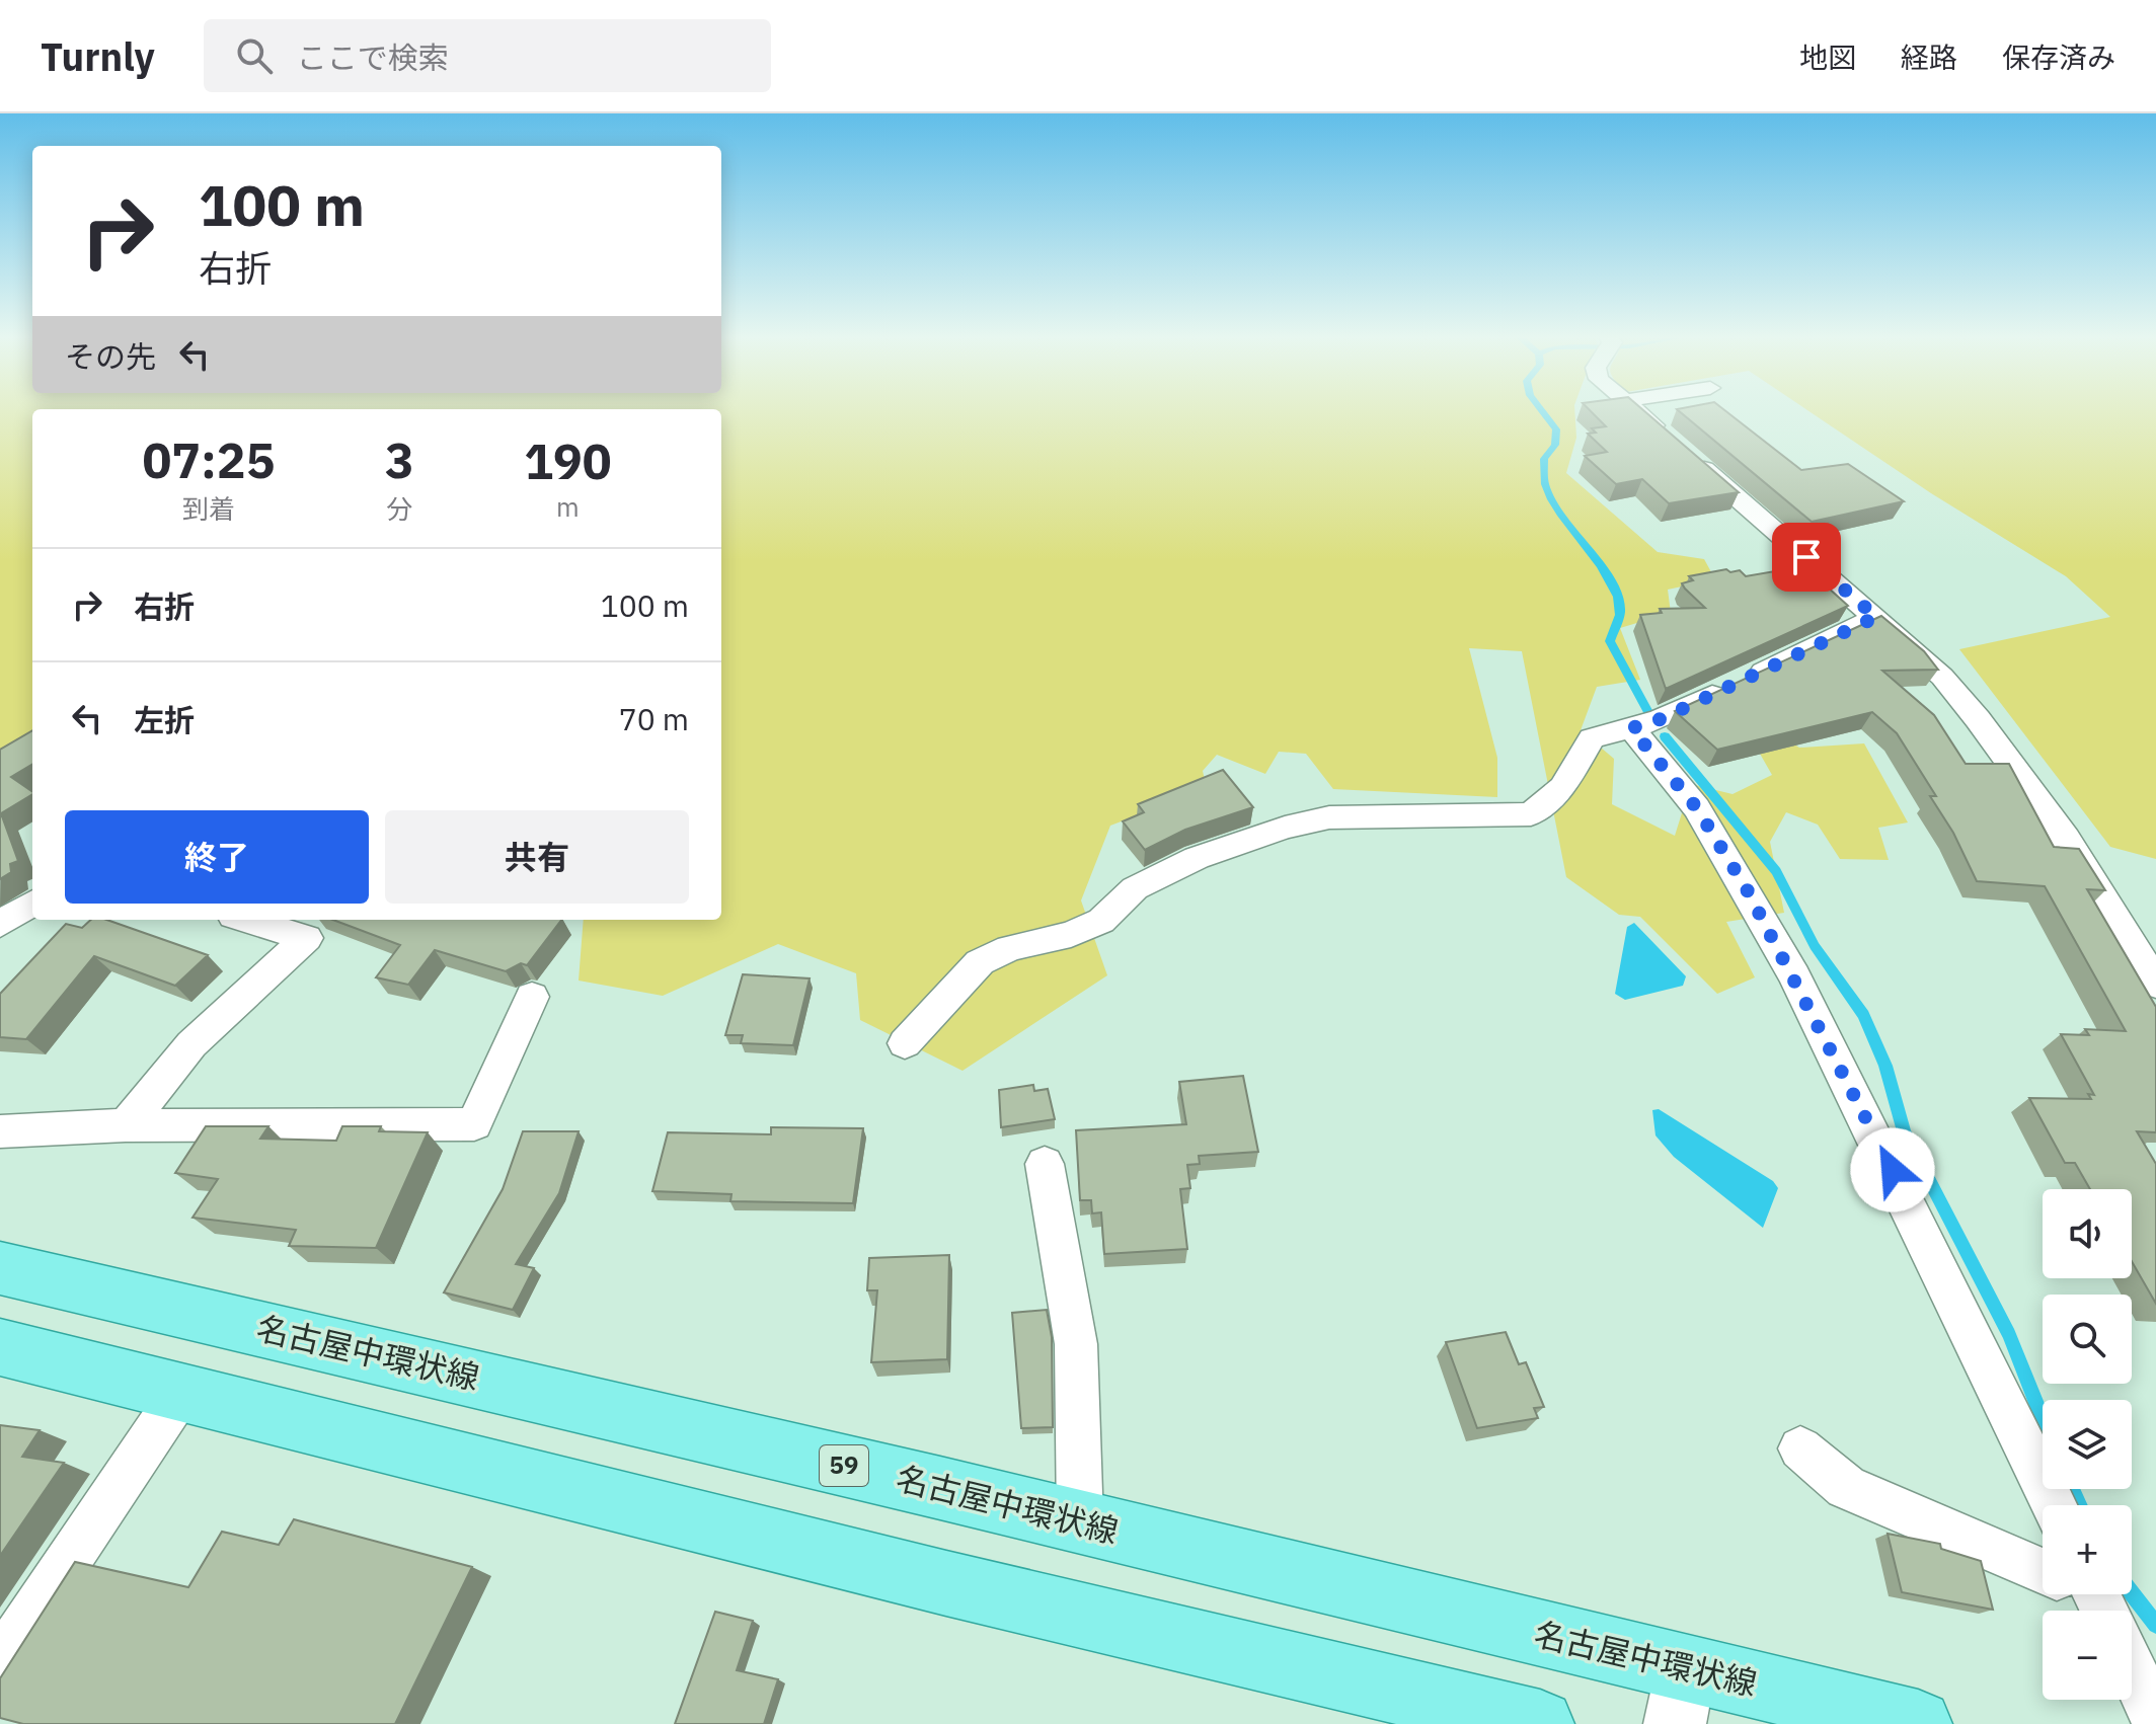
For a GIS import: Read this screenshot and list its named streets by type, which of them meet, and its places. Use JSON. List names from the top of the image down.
{
  "streets": {
    "main road": ["名古屋中環状線", "59"]
  },
  "page": {
    "header": "Turnly",
    "search": "ここで検索",
    "nav": ["地図", "経路", "保存済み"],
    "turn": ["100 m", "右折"],
    "then": "その先",
    "eta": [
      "07:25",
      "到着",
      "3",
      "分",
      "190",
      "m"
    ],
    "list": [
      {
        "name": "右折",
        "value": "100 m"
      },
      {
        "name": "左折",
        "value": "70 m"
      }
    ],
    "buttons": ["終了", "共有"],
    "map_buttons": ["+", "−"]
  }
}
